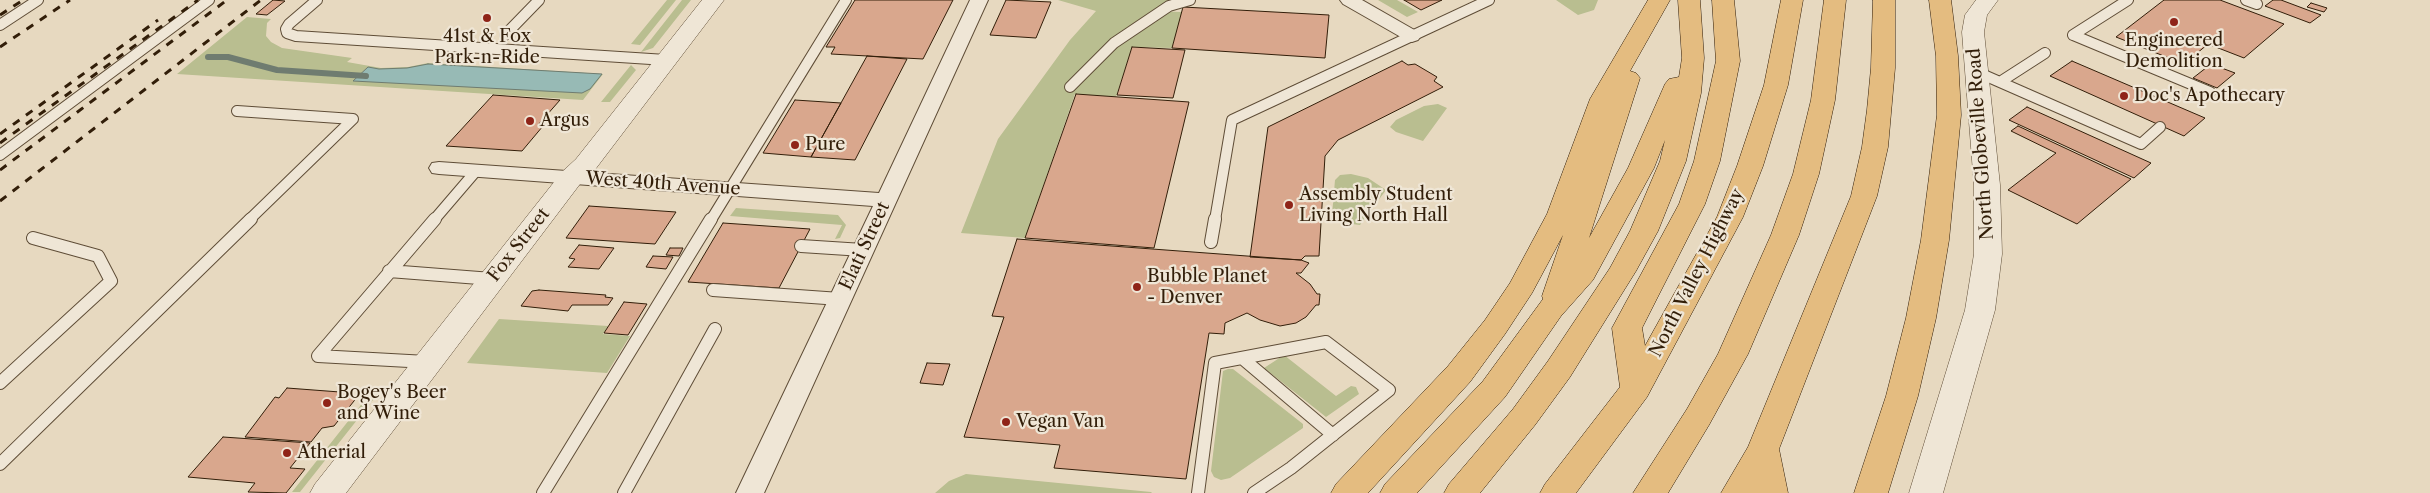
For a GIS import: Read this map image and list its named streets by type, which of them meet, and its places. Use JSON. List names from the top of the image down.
{
  "streets": {
    "highway": ["North Valley Highway"],
    "street": [
      "North Globeville Road",
      "West 40th Avenue",
      "Fox Street",
      "Elati Street"
    ]
  },
  "crossings": [
    ["West 40th Avenue", "Fox Street"],
    ["West 40th Avenue", "Elati Street"]
  ],
  "places": [
    "41st & Fox Park-n-Ride",
    "Engineered Demolition",
    "Doc's Apothecary",
    "Argus",
    "Pure",
    "Assembly Student Living North Hall",
    "Bubble Planet - Denver",
    "Bogey's Beer and Wine",
    "Vegan Van",
    "Atherial"
  ]
}
